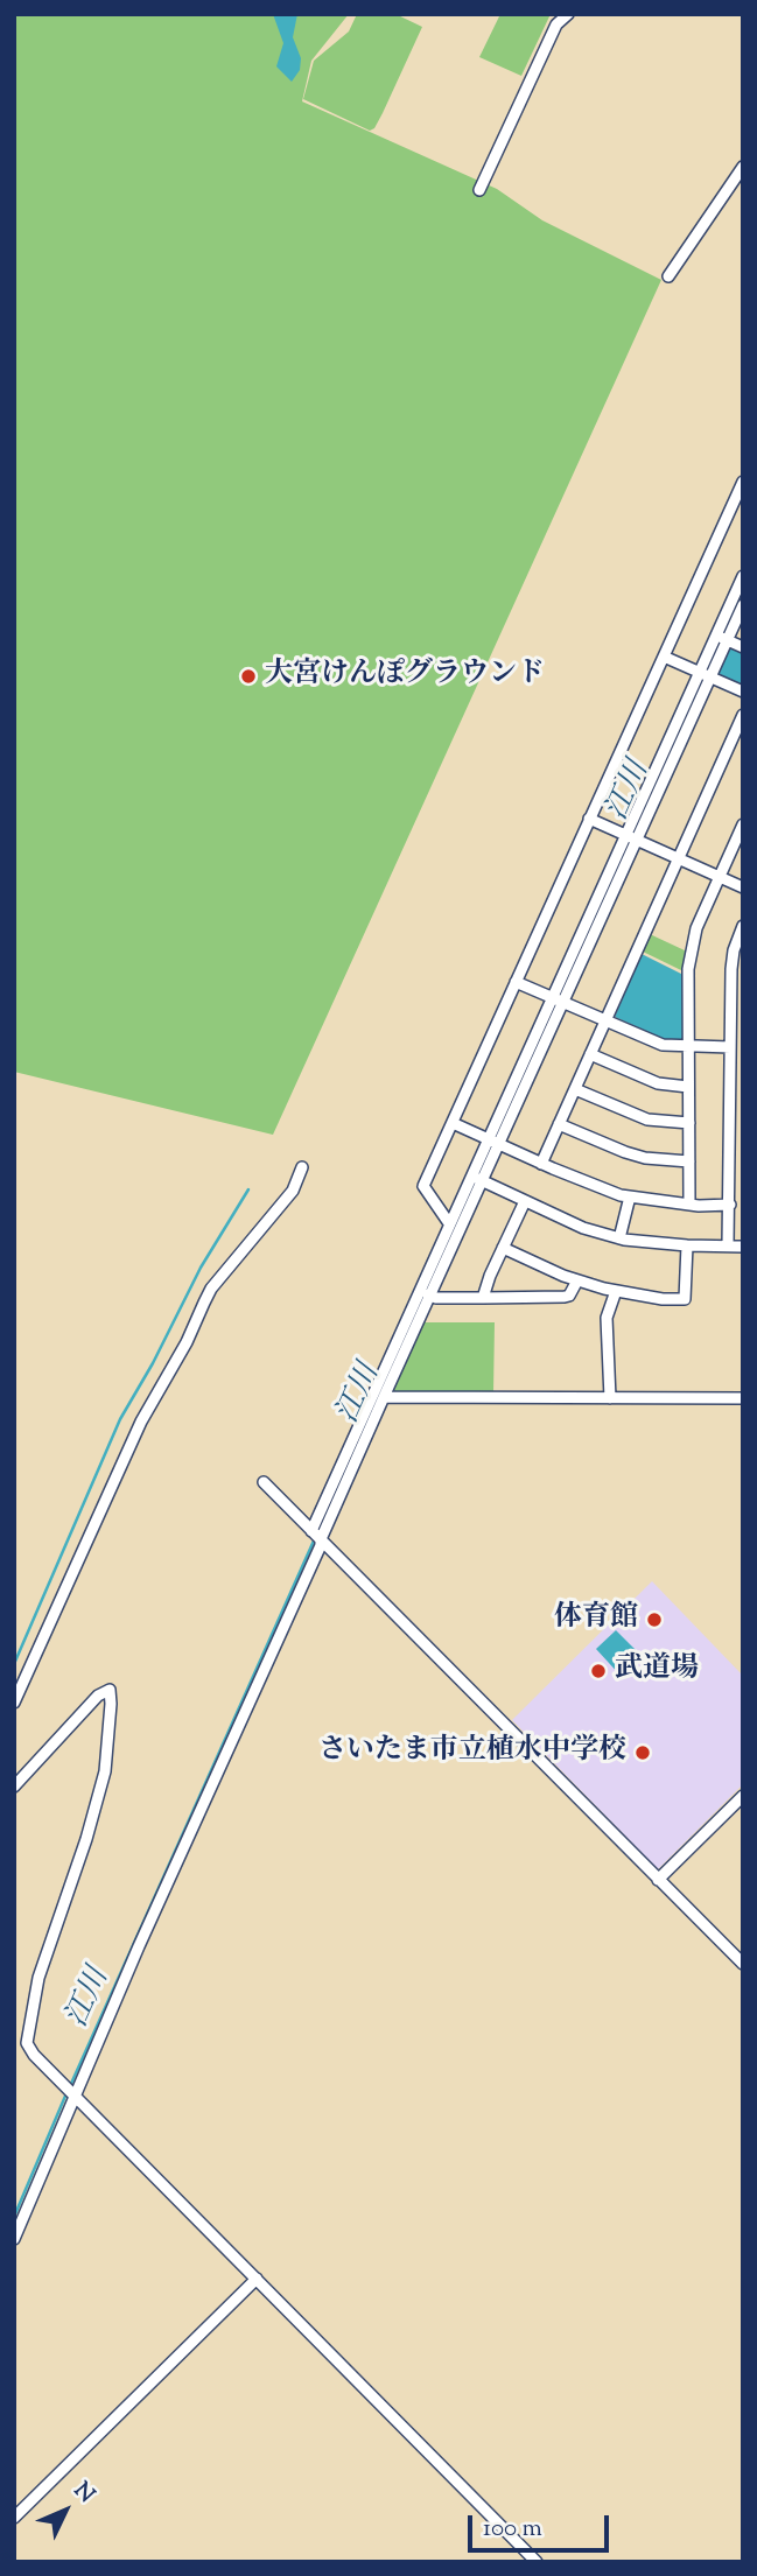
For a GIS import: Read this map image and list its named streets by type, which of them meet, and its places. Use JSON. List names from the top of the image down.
{
  "water": ["江川"],
  "places": [
    "大宮けんぽグラウンド",
    "体育館",
    "武道場",
    "さいたま市立植水中学校"
  ],
  "scale_bar": "100 m",
  "north": "top right"
}
